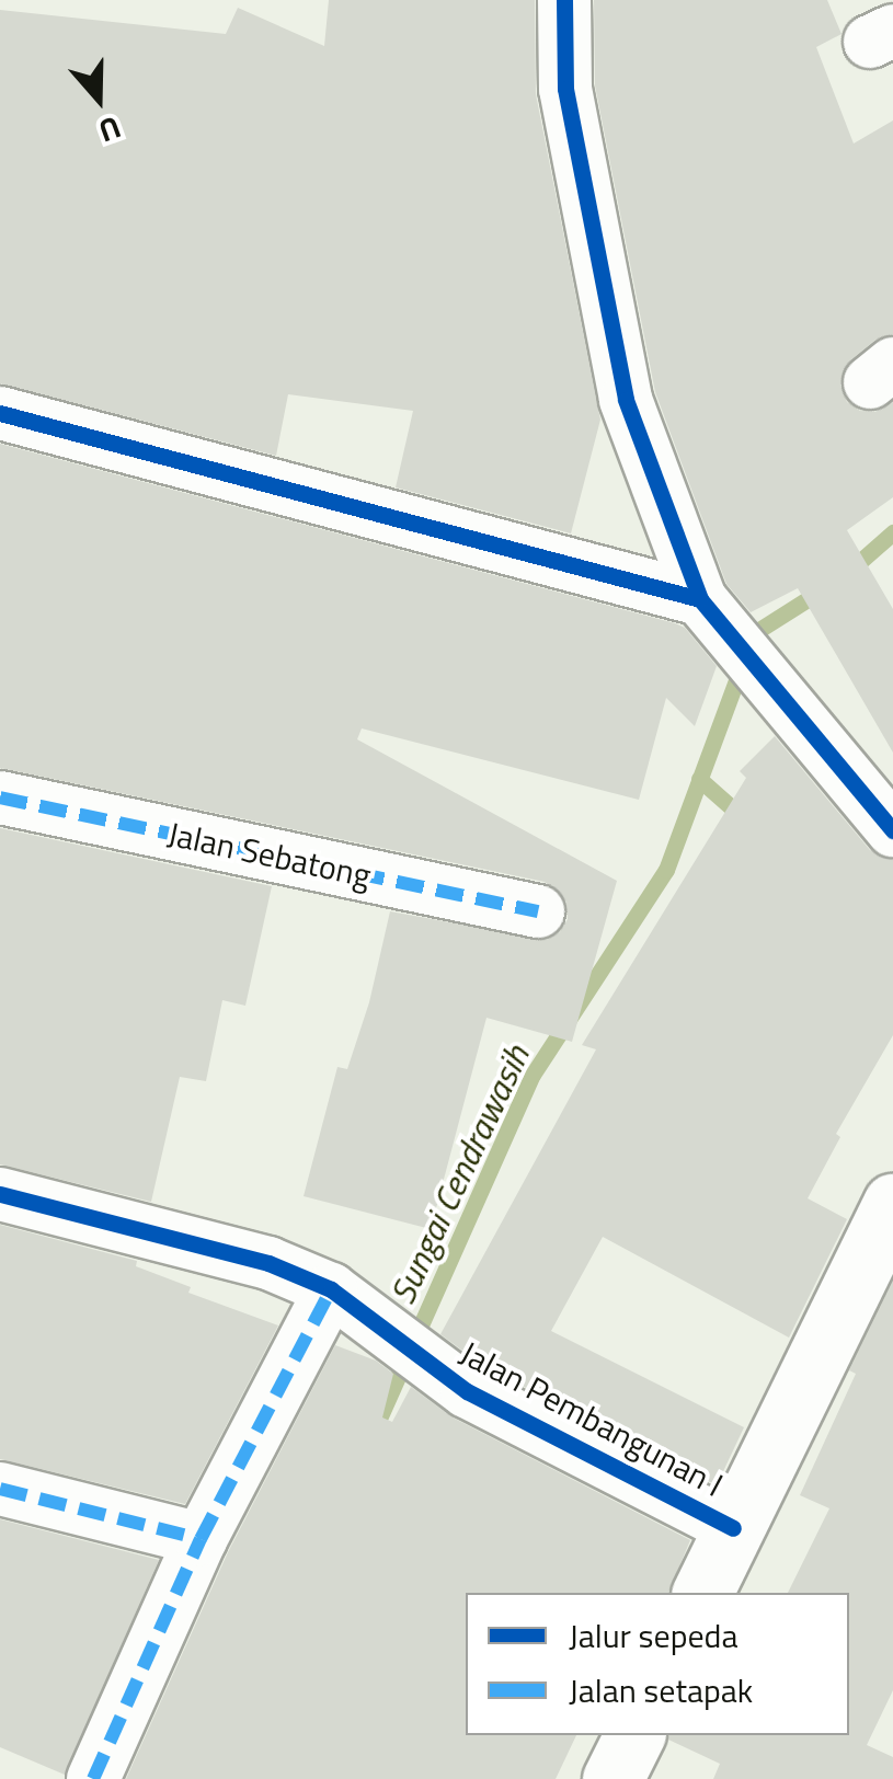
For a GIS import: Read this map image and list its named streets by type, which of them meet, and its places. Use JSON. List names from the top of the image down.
{
  "streets": {
    "street": ["Jalan Sebatong", "Jalan Pembangunan I"]
  },
  "water": ["Sungai Cendrawasih"],
  "legend": ["Jalur sepeda", "Jalan setapak"],
  "north": "bottom"
}
